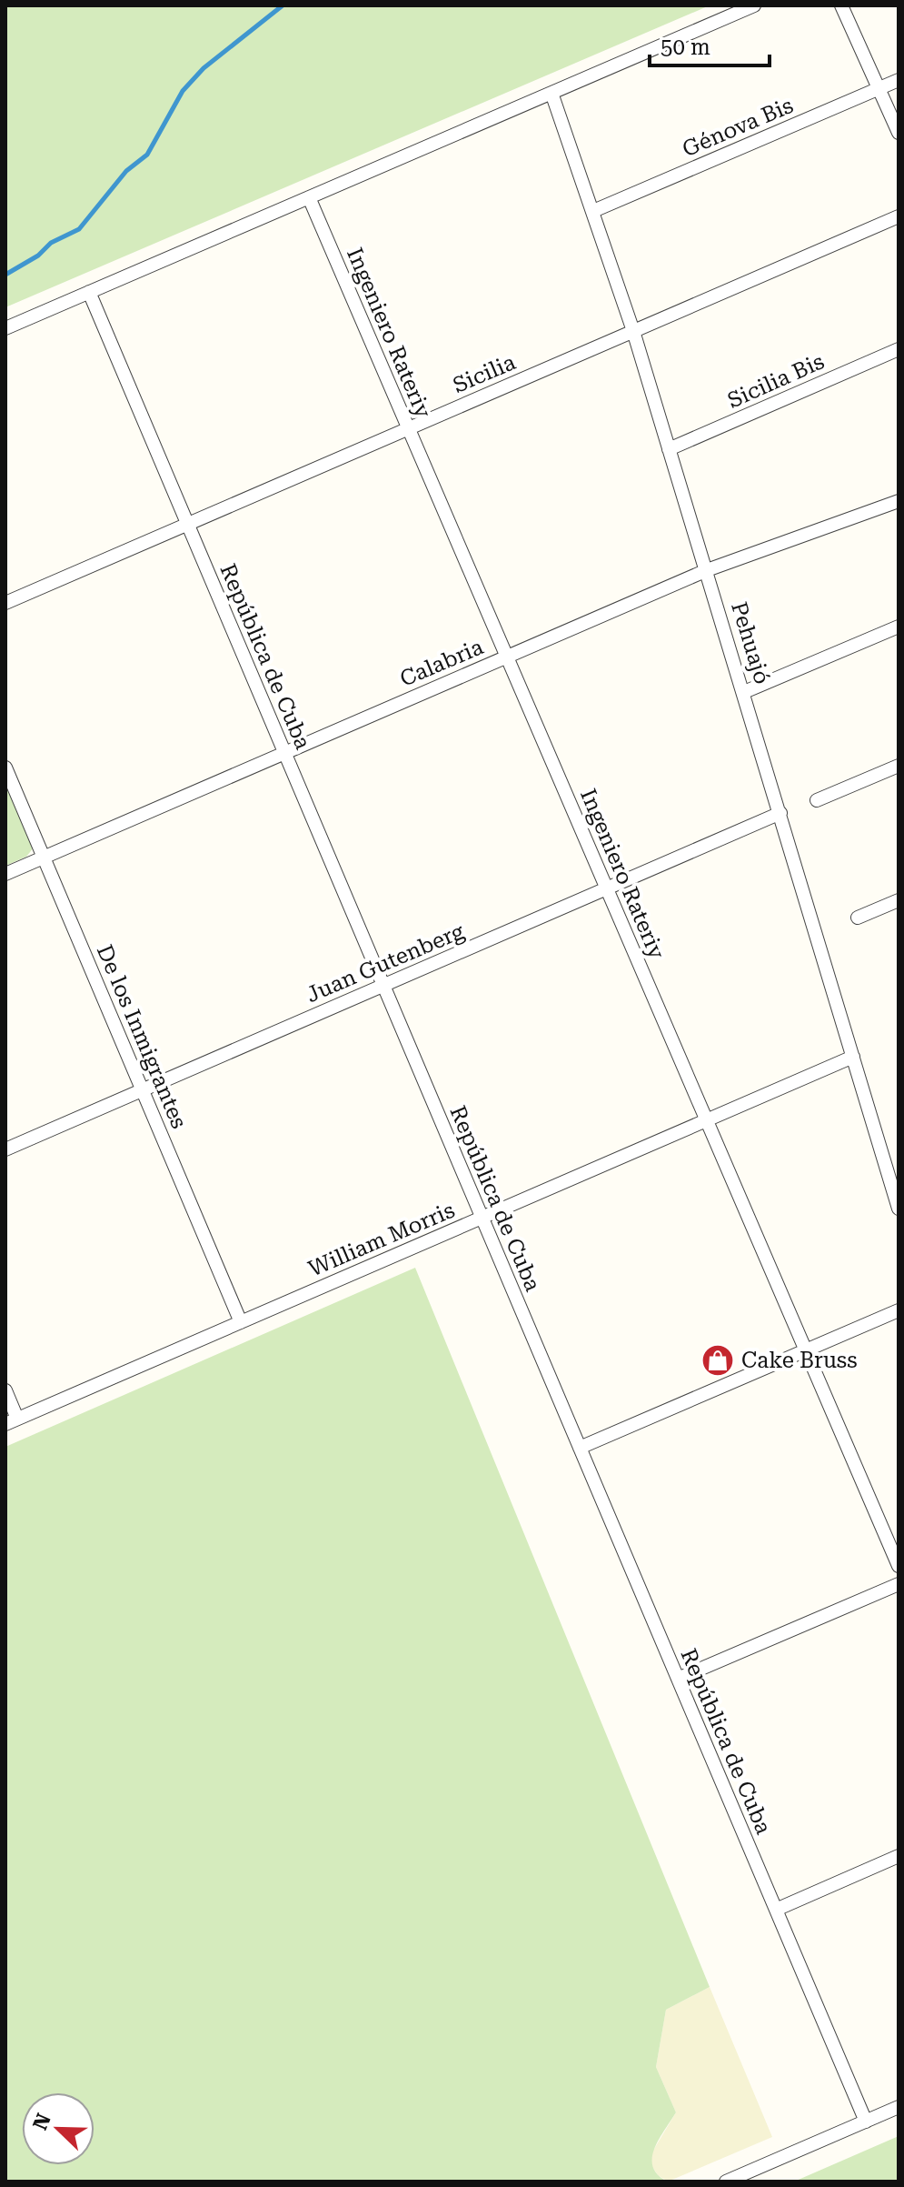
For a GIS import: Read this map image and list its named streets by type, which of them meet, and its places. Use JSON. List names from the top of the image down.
{
  "streets": {
    "street": [
      "Génova Bis",
      "Ingeniero Rateriy",
      "Sicilia",
      "Sicilia Bis",
      "Pehuajó",
      "República de Cuba",
      "Calabria",
      "Juan Gutenberg",
      "De los Inmigrantes",
      "William Morris"
    ]
  },
  "crossings": [
    ["Génova Bis", "Pehuajó"],
    ["Ingeniero Rateriy", "Sicilia"],
    ["Ingeniero Rateriy", "Calabria"],
    ["Ingeniero Rateriy", "Juan Gutenberg"],
    ["Ingeniero Rateriy", "William Morris"],
    ["Sicilia", "Pehuajó"],
    ["Sicilia", "República de Cuba"],
    ["Sicilia Bis", "Pehuajó"],
    ["Pehuajó", "Calabria"],
    ["Pehuajó", "Juan Gutenberg"],
    ["Pehuajó", "William Morris"],
    ["República de Cuba", "Calabria"],
    ["República de Cuba", "Juan Gutenberg"],
    ["República de Cuba", "William Morris"],
    ["Calabria", "De los Inmigrantes"],
    ["Juan Gutenberg", "De los Inmigrantes"],
    ["De los Inmigrantes", "William Morris"]
  ],
  "places": {
    "shop": ["Cake Bruss"]
  },
  "scale_bar": "50 m",
  "north": "top left"
}
